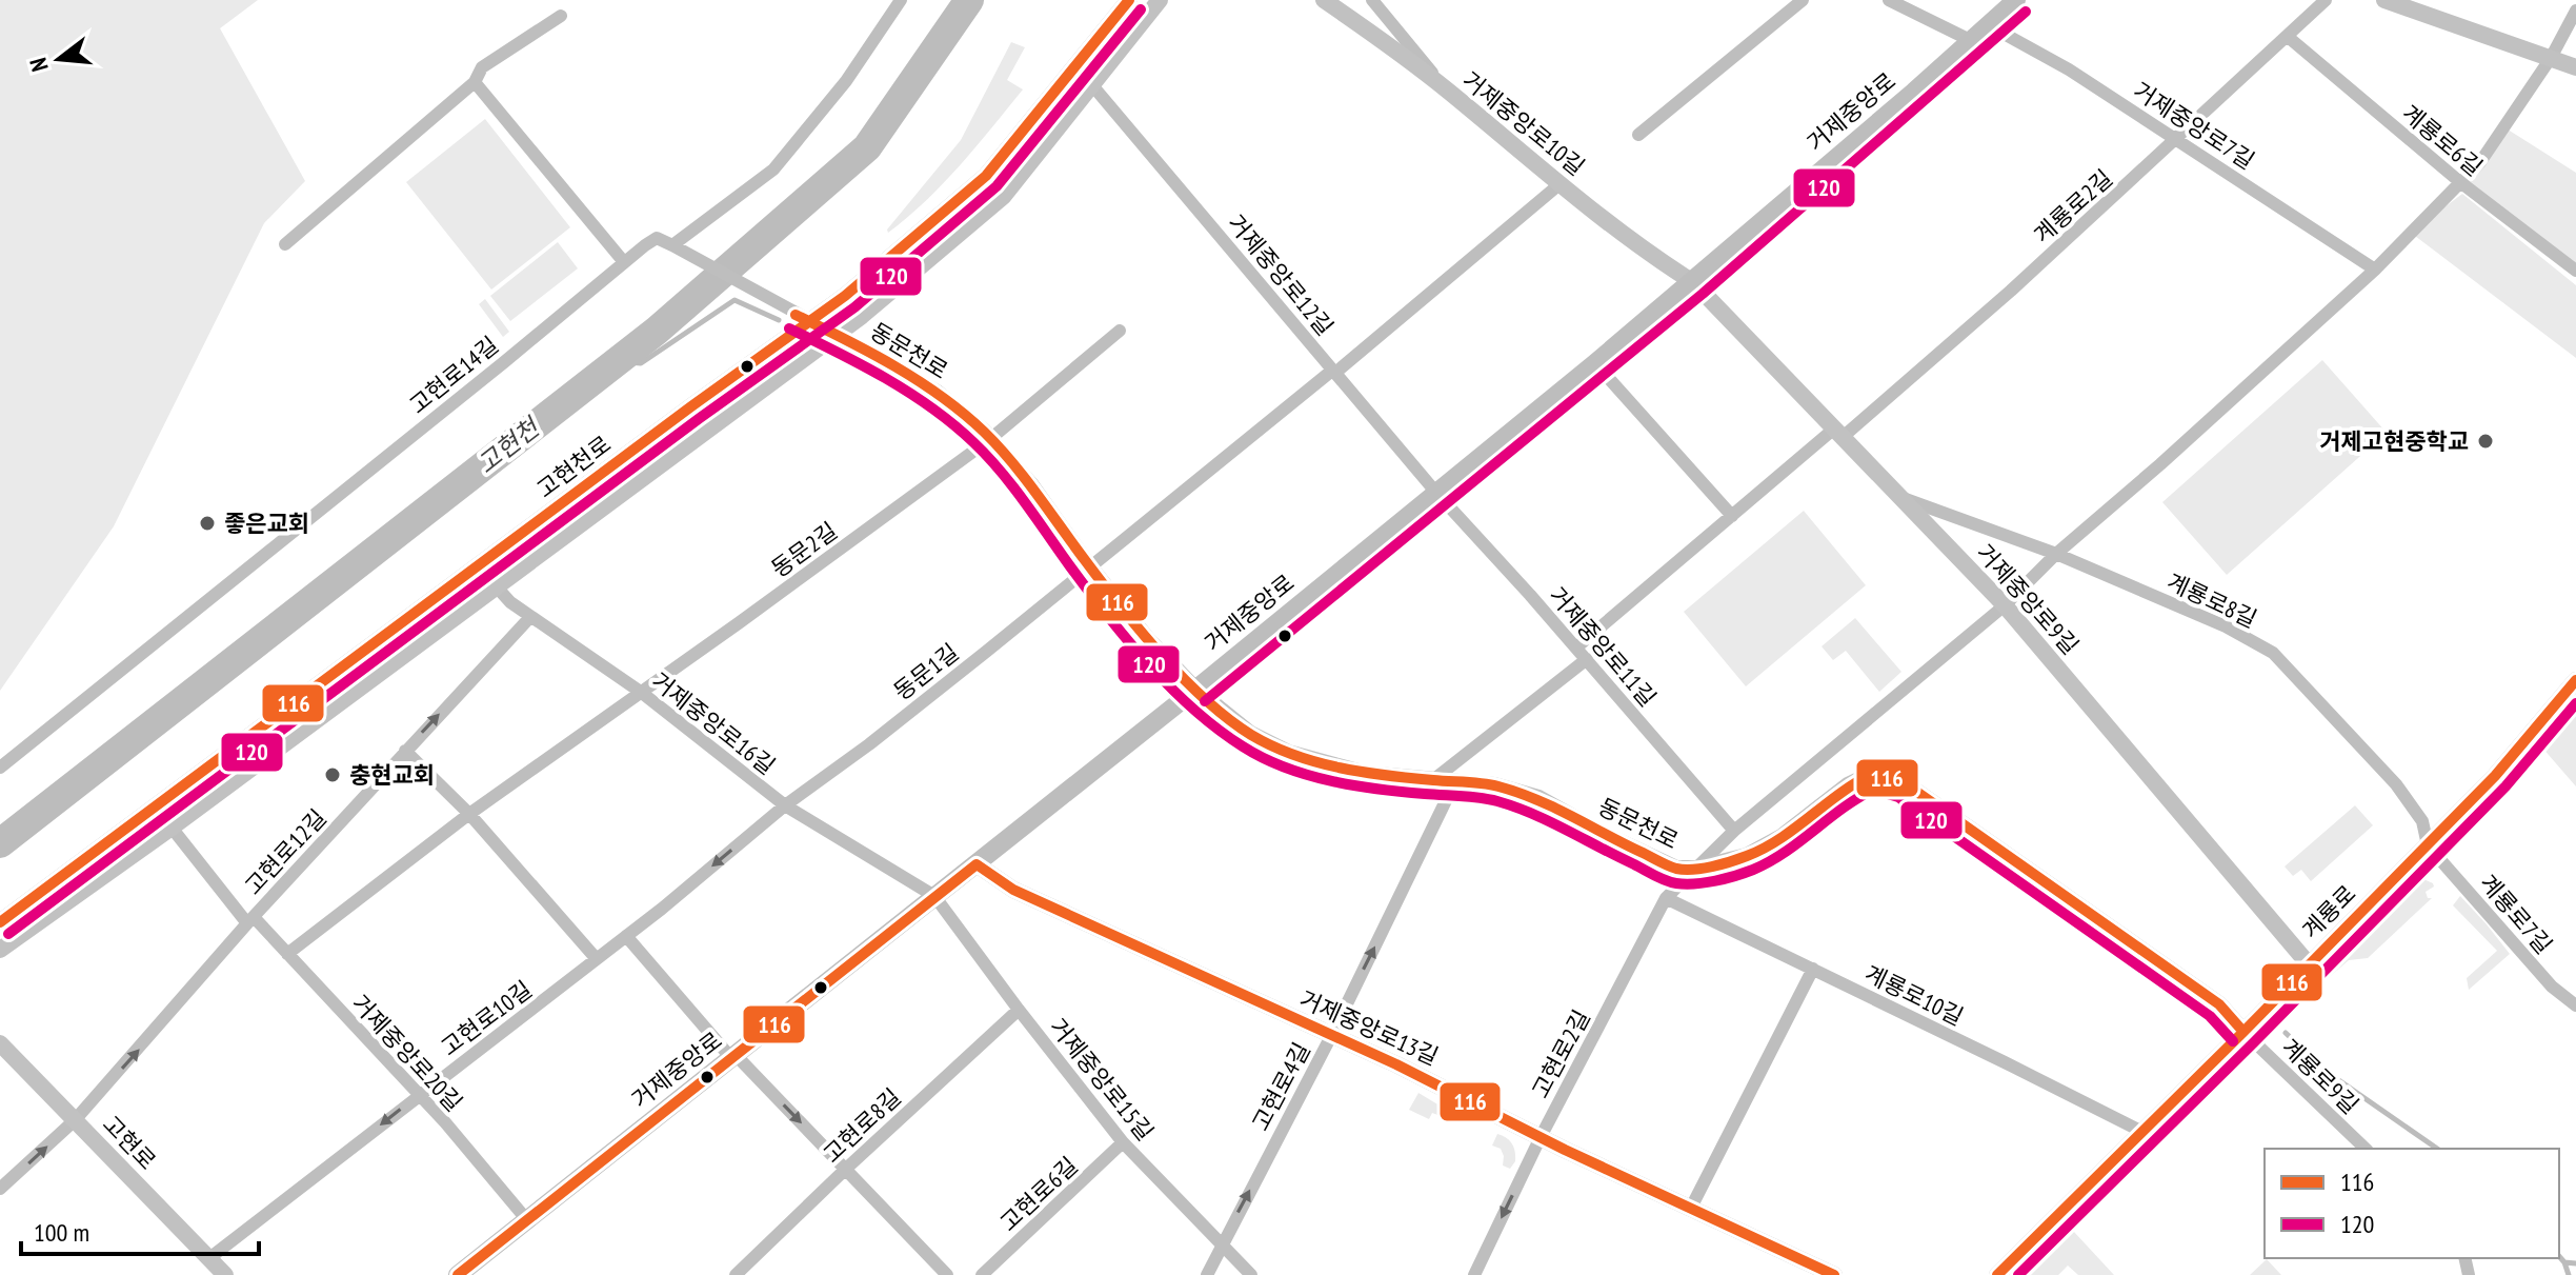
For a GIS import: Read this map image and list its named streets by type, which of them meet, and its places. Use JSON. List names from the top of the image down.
{
  "streets": {
    "main road": ["거제중앙로"],
    "street": [
      "거제중앙로10길",
      "거제중앙로7길",
      "계룡로6길",
      "계룡로2길",
      "거제중앙로12길",
      "동문천로",
      "고현로14길",
      "고현천로",
      "동문2길",
      "거제중앙로9길",
      "계룡로8길",
      "거제중앙로11길",
      "동문1길",
      "거제중앙로16길",
      "고현로12길",
      "계룡로",
      "계룡로7길",
      "계룡로10길",
      "고현로10길",
      "거제중앙로13길",
      "거제중앙로20길",
      "고현로2길",
      "계룡로9길",
      "거제중앙로15길",
      "고현로4길",
      "고현로8길",
      "고현로",
      "고현로6길"
    ]
  },
  "crossings": [
    ["거제중앙로", "거제중앙로10길"],
    ["거제중앙로", "거제중앙로7길"],
    ["거제중앙로", "거제중앙로12길"],
    ["거제중앙로", "동문천로"],
    ["거제중앙로", "거제중앙로9길"],
    ["거제중앙로", "거제중앙로11길"],
    ["거제중앙로", "거제중앙로16길"],
    ["거제중앙로", "거제중앙로13길"],
    ["거제중앙로", "거제중앙로20길"],
    ["거제중앙로", "거제중앙로15길"],
    ["거제중앙로10길", "거제중앙로9길"],
    ["거제중앙로7길", "계룡로2길"],
    ["거제중앙로7길", "고현로2길"],
    ["계룡로6길", "계룡로2길"],
    ["계룡로6길", "고현로2길"],
    ["계룡로2길", "거제중앙로9길"],
    ["계룡로2길", "거제중앙로11길"],
    ["거제중앙로12길", "거제중앙로11길"],
    ["동문천로", "고현천로"],
    ["동문천로", "동문2길"],
    ["동문천로", "동문1길"],
    ["동문천로", "계룡로"],
    ["동문천로", "고현로2길"],
    ["동문천로", "계룡로9길"],
    ["동문천로", "고현로4길"],
    ["고현천로", "거제중앙로16길"],
    ["동문2길", "거제중앙로16길"],
    ["동문2길", "거제중앙로20길"],
    ["거제중앙로9길", "계룡로8길"],
    ["거제중앙로9길", "계룡로"],
    ["거제중앙로9길", "고현로2길"],
    ["계룡로8길", "계룡로"],
    ["계룡로8길", "계룡로7길"],
    ["계룡로8길", "고현로2길"],
    ["거제중앙로11길", "고현로2길"],
    ["동문1길", "거제중앙로16길"],
    ["동문1길", "고현로10길"],
    ["거제중앙로16길", "고현로12길"],
    ["거제중앙로16길", "고현로10길"],
    ["거제중앙로16길", "거제중앙로15길"],
    ["고현로12길", "거제중앙로20길"],
    ["고현로12길", "고현로"],
    ["계룡로", "계룡로7길"],
    ["계룡로", "계룡로10길"],
    ["계룡로", "계룡로9길"],
    ["계룡로10길", "고현로2길"],
    ["고현로10길", "거제중앙로20길"],
    ["고현로10길", "고현로"],
    ["거제중앙로13길", "고현로2길"],
    ["거제중앙로13길", "고현로4길"],
    ["거제중앙로15길", "고현로4길"],
    ["거제중앙로15길", "고현로8길"],
    ["거제중앙로15길", "고현로6길"]
  ],
  "one_way": ["고현로10길", "고현로4길"],
  "water": ["고현천"],
  "places": ["거제고현중학교", "좋은교회", "충현교회"],
  "lines": ["transit line 116", "transit line 120"],
  "legend": ["116", "120"],
  "scale_bar": "100 m",
  "north": "left"
}
